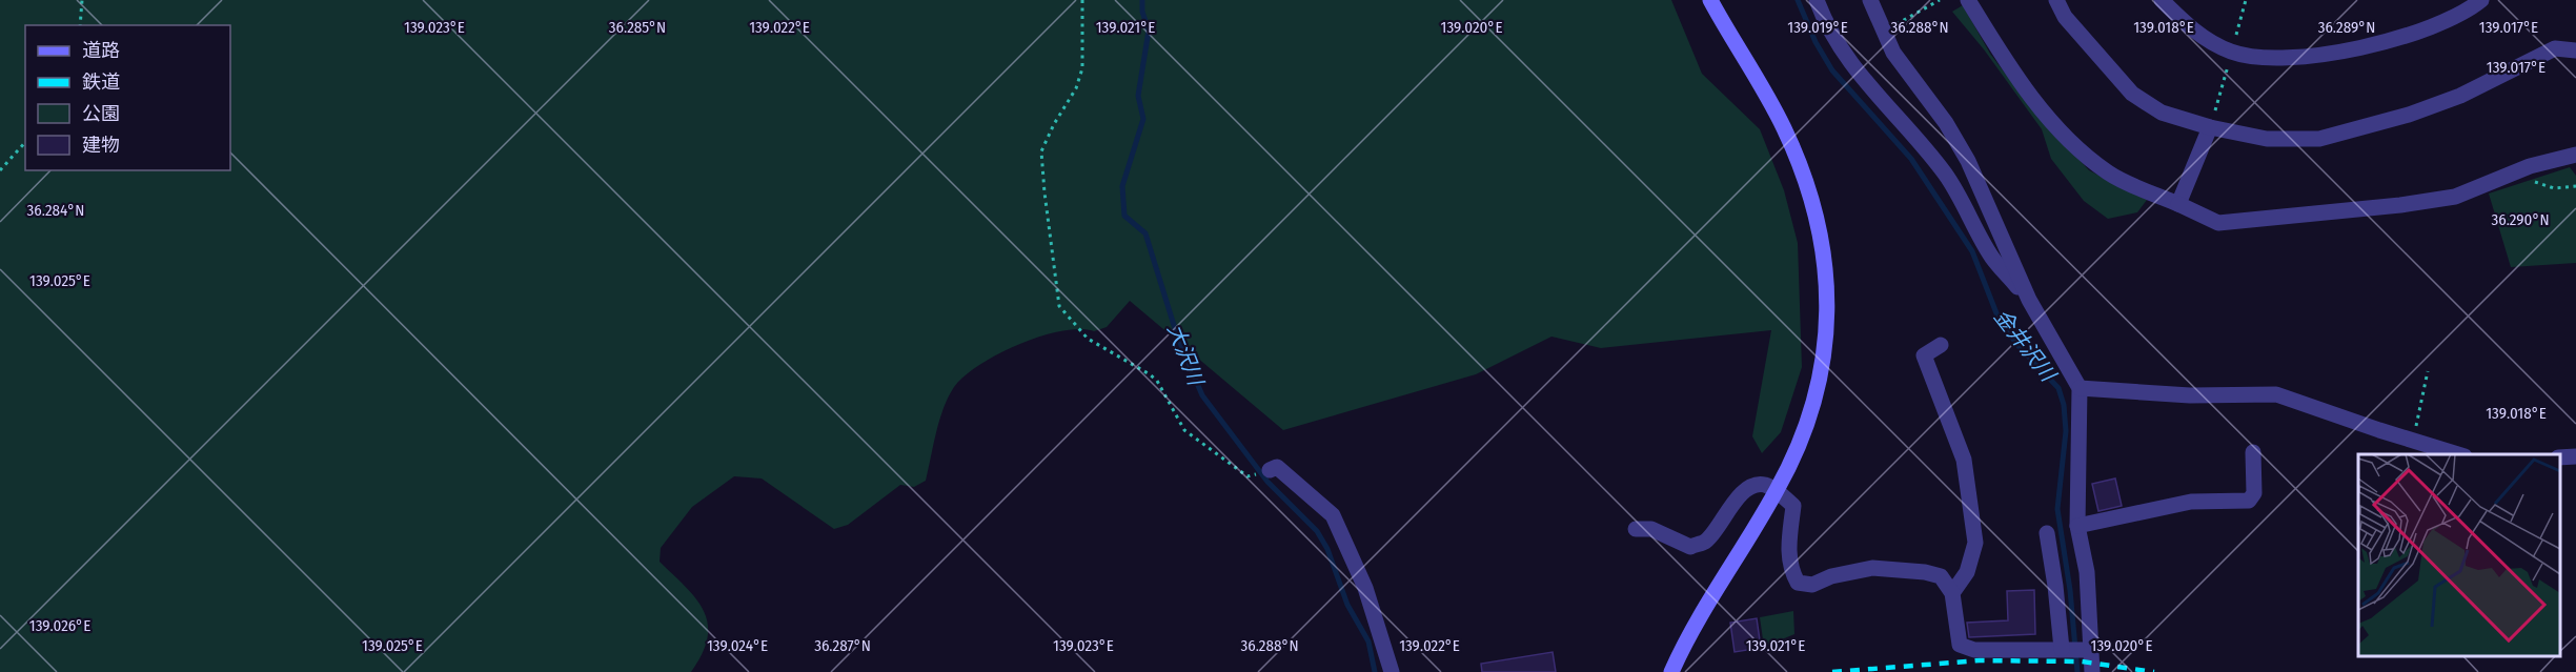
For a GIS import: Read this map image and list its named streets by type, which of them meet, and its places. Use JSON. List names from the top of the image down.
{
  "water": ["金井沢川", "大沢川"],
  "legend": [
    "道路",
    "鉄道",
    "公園",
    "建物"
  ],
  "coordinates": [
    "139.017°E",
    "139.023°E",
    "36.285°N",
    "139.022°E",
    "139.021°E",
    "139.020°E",
    "139.019°E",
    "36.288°N",
    "139.018°E",
    "36.289°N",
    "36.284°N",
    "36.290°N",
    "139.025°E",
    "139.026°E",
    "139.024°E",
    "36.287°N"
  ]
}
